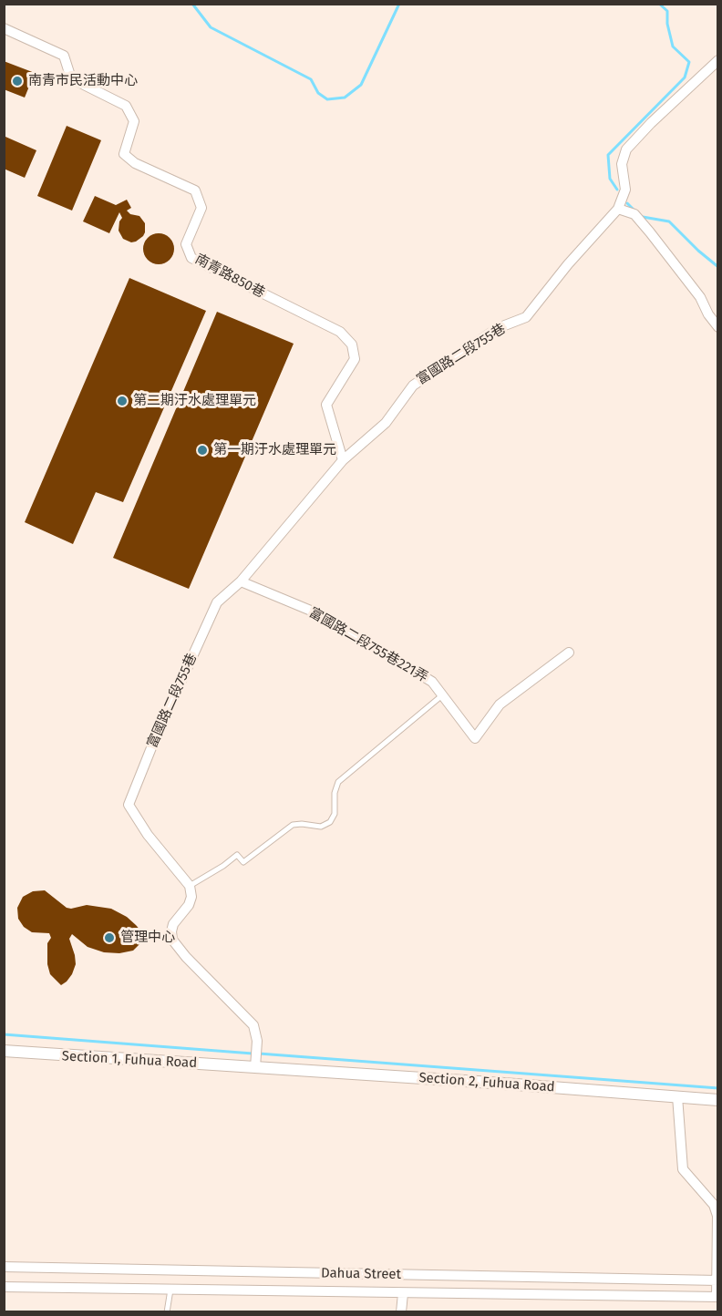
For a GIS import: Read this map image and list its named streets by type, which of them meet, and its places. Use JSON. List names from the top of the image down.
{
  "streets": {
    "street": [
      "南青路850巷",
      "富國路二段755巷",
      "富國路二段755巷221弄",
      "Section 1, Fuhua Road",
      "Section 2, Fuhua Road",
      "Dahua Street"
    ]
  },
  "crossings": [
    ["南青路850巷", "富國路二段755巷"],
    ["富國路二段755巷", "富國路二段755巷221弄"],
    ["Section 1, Fuhua Road", "Section 2, Fuhua Road"]
  ],
  "places": [
    "南青市民活動中心",
    "第二期汙水處理單元",
    "第一期汙水處理單元",
    "管理中心"
  ]
}
